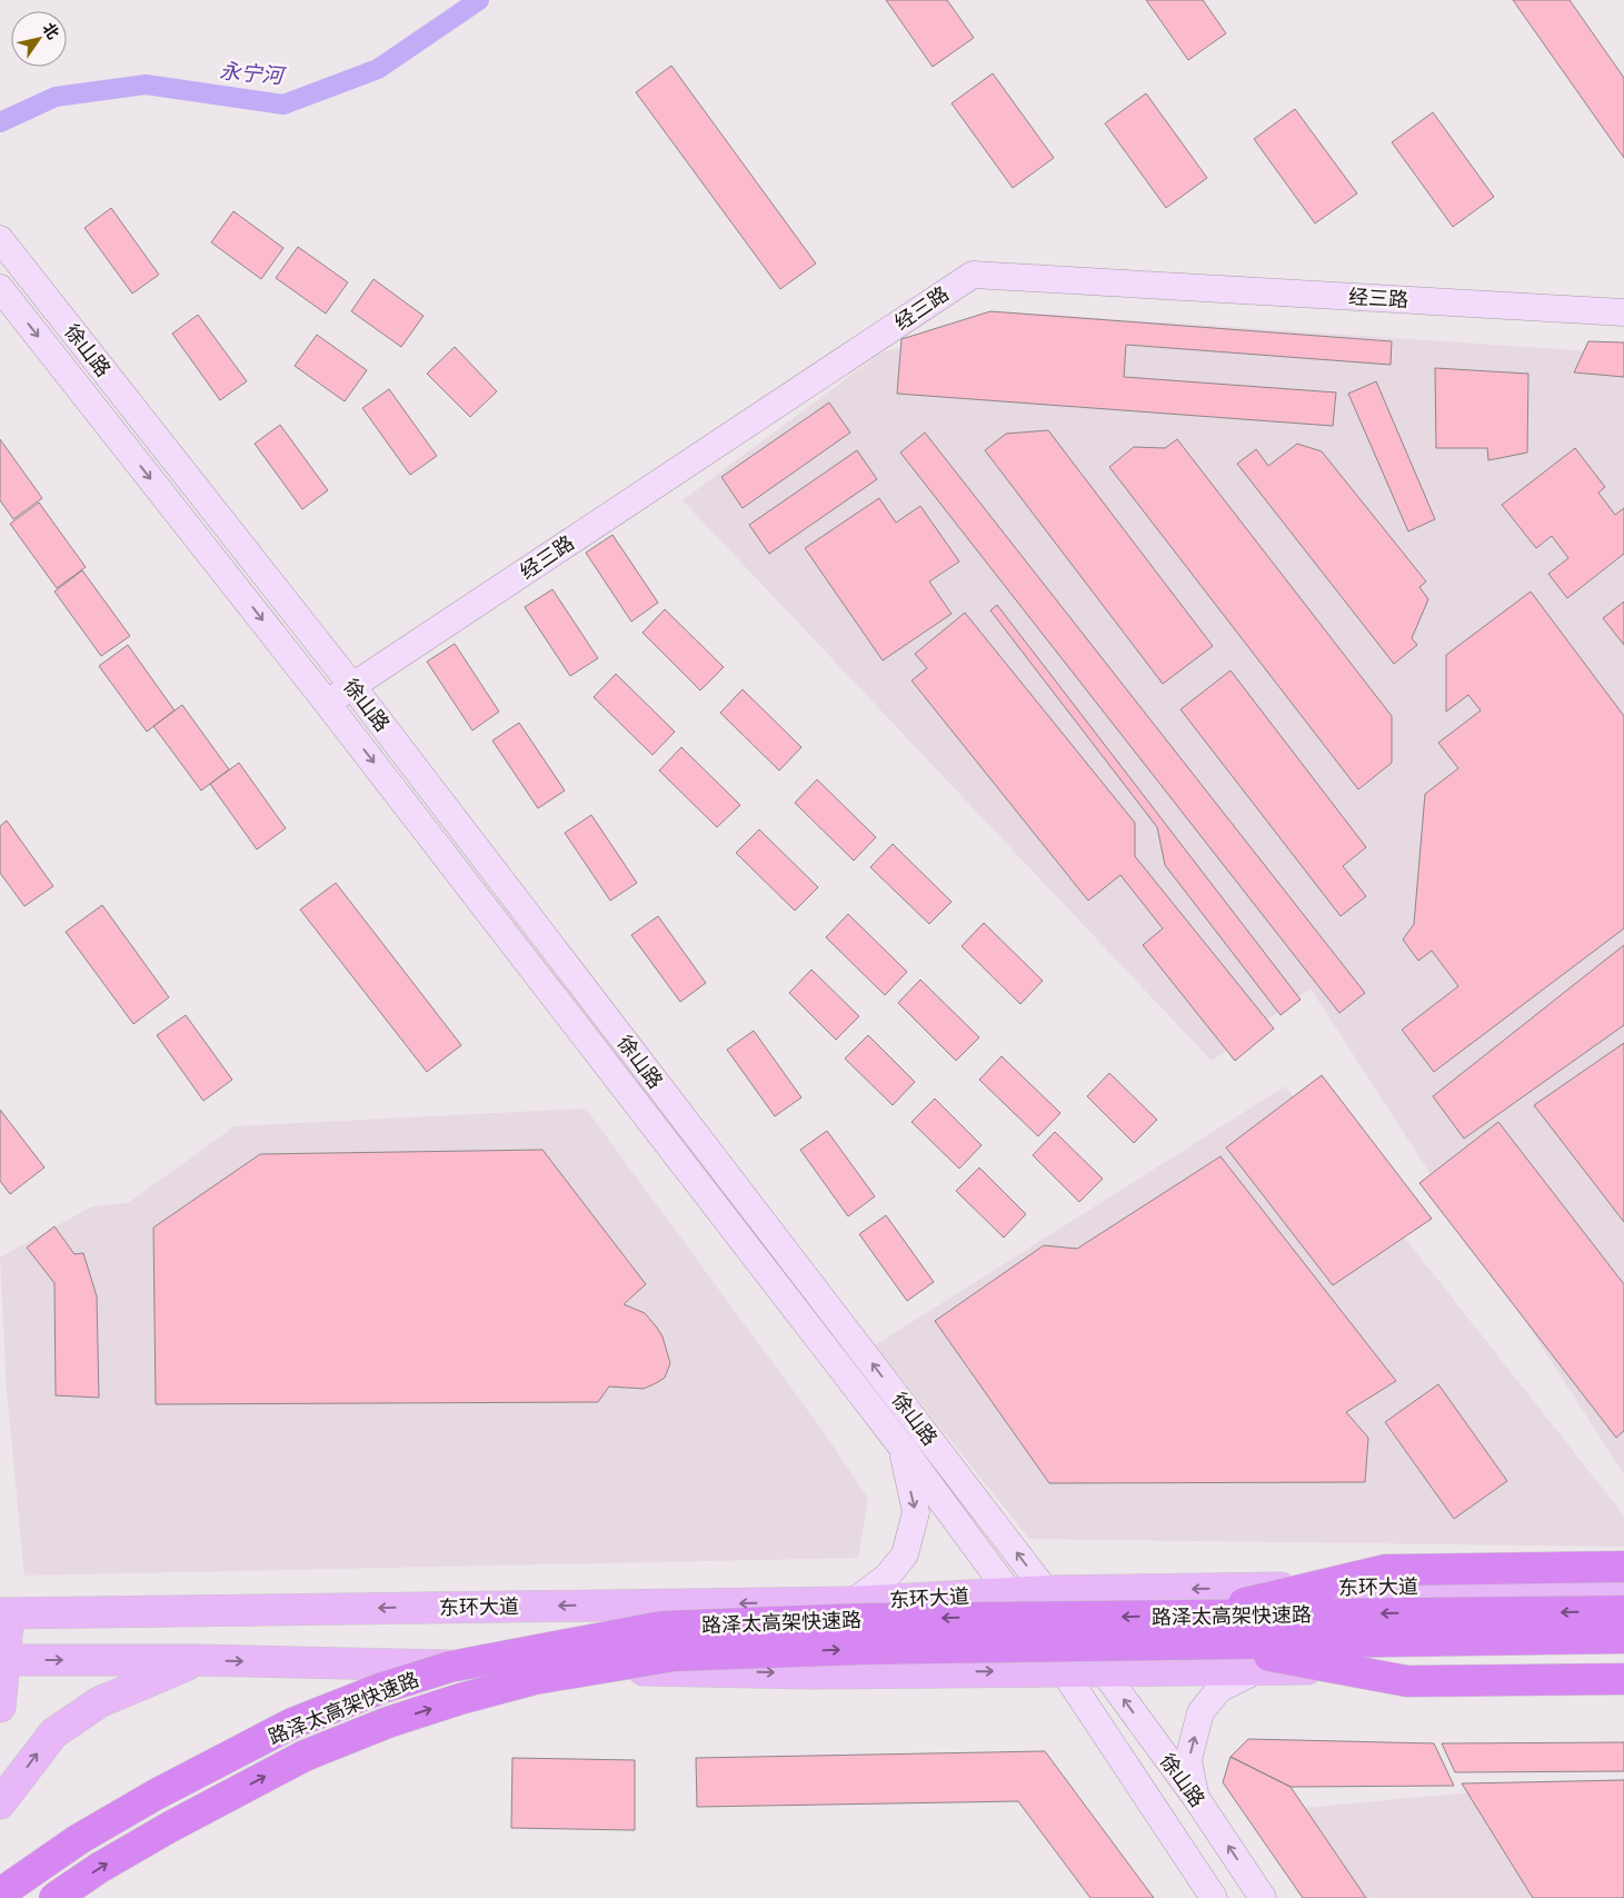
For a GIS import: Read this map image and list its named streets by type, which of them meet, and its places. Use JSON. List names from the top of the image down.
{
  "streets": {
    "highway": ["路泽太高架快速路"],
    "main road": ["经三路", "徐山路", "东环大道"]
  },
  "crossings": [
    ["经三路", "徐山路"],
    ["徐山路", "东环大道"]
  ],
  "water": ["永宁河"],
  "north": "top right"
}
